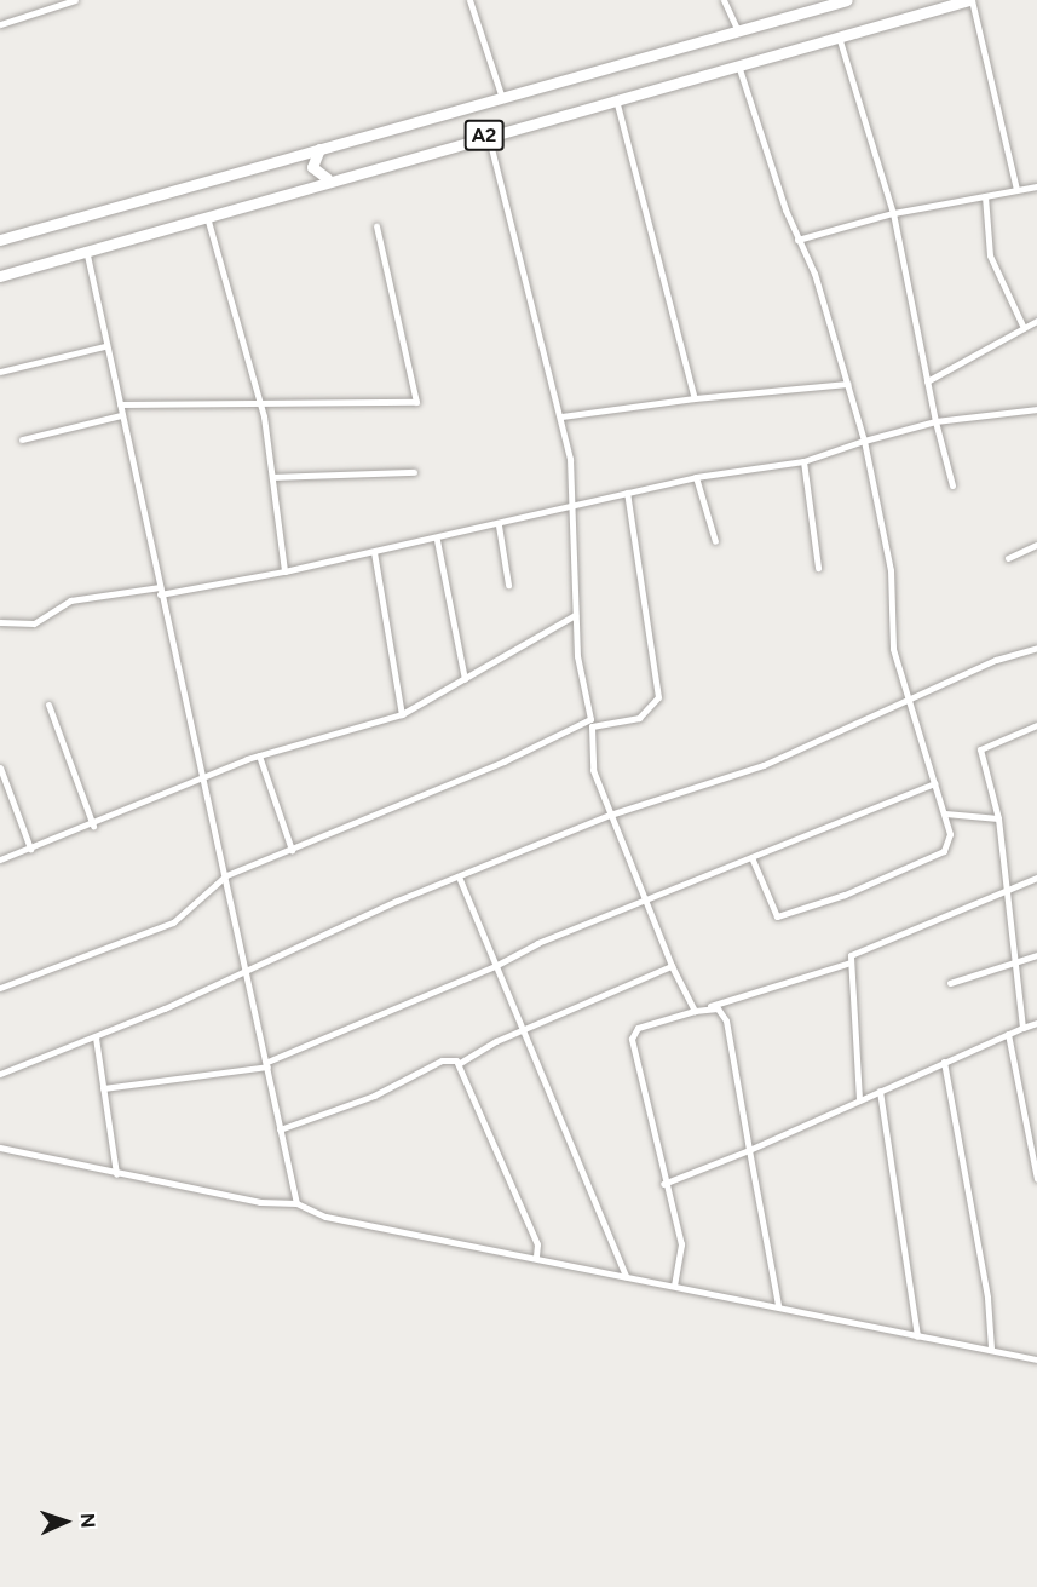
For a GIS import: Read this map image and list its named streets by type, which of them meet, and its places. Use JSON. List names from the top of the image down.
{
  "streets": {
    "highway": ["A2"]
  },
  "north": "right"
}
